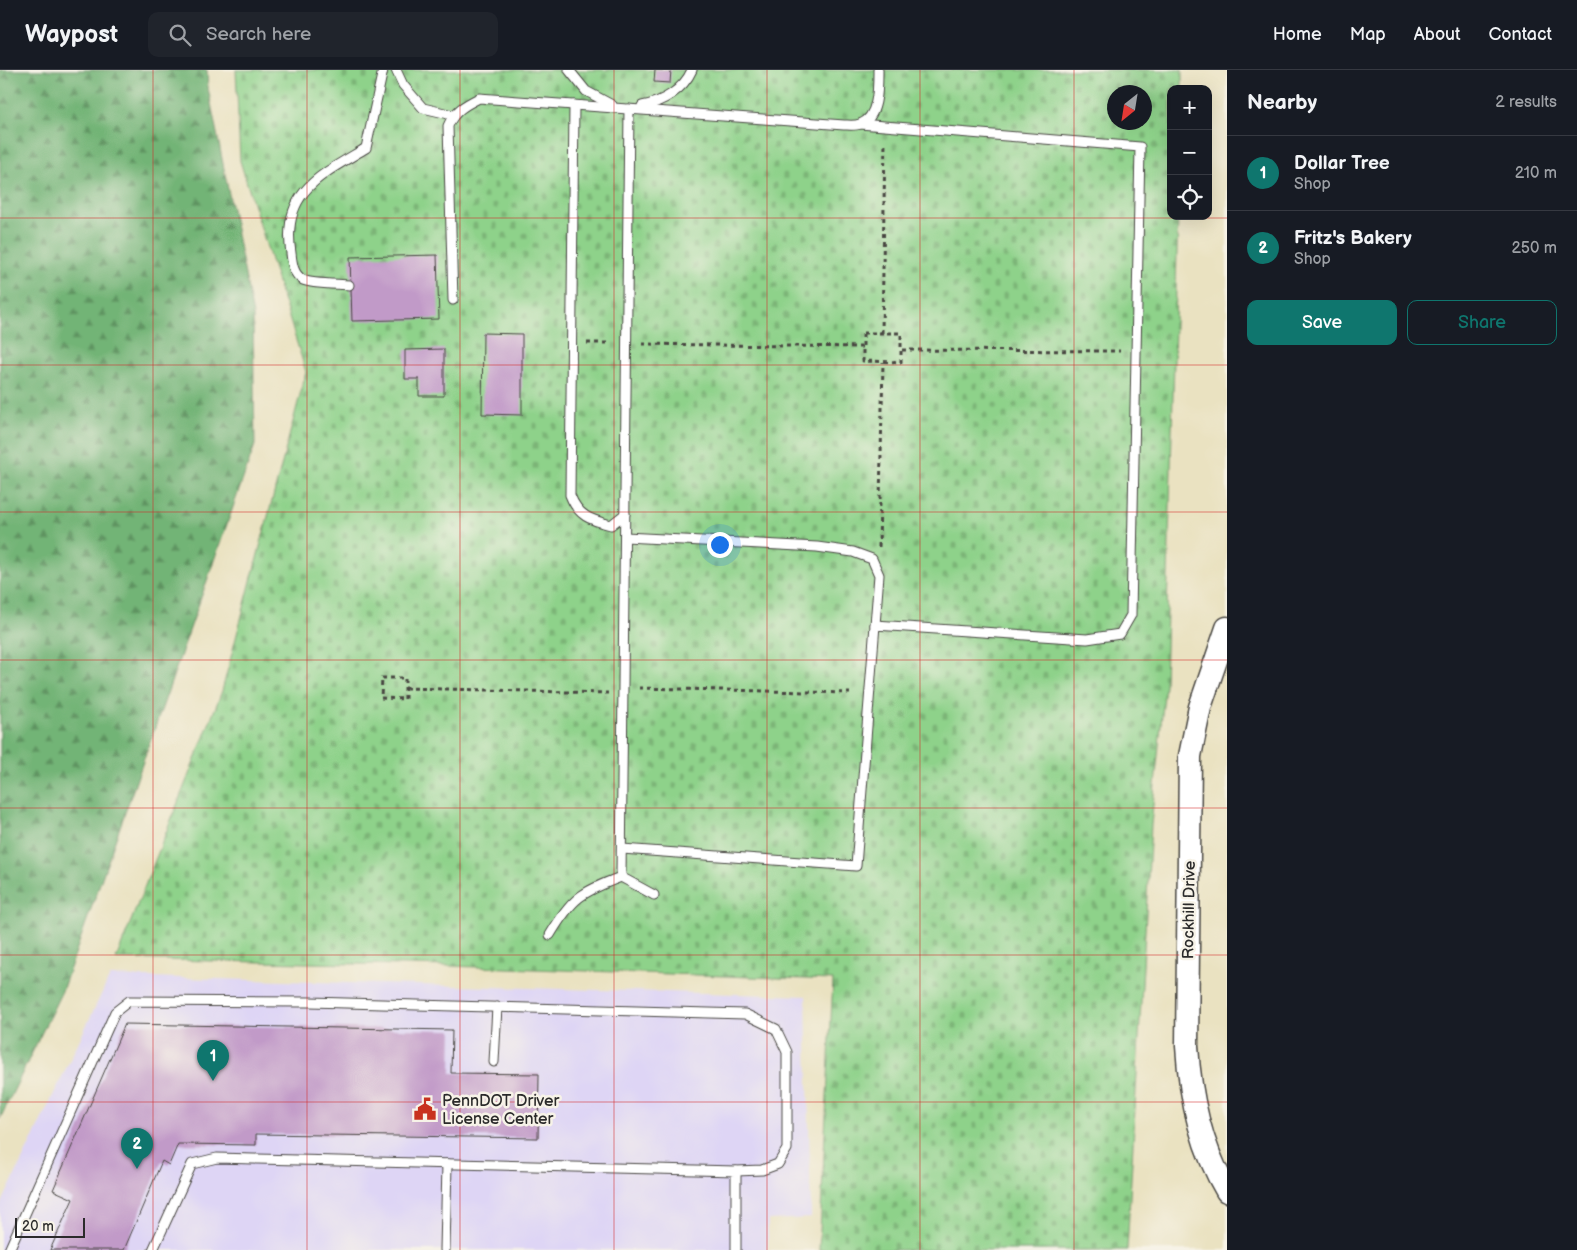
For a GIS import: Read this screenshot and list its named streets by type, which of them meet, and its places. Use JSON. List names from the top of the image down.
{
  "streets": {
    "street": ["Rockhill Drive"]
  },
  "places": {
    "public building": ["PennDOT Driver License Center"]
  },
  "scale_bar": "20 m",
  "north": "bottom left",
  "page": {
    "header": "Waypost",
    "search": "Search here",
    "nav": [
      "Home",
      "Map",
      "About",
      "Contact"
    ],
    "heading": ["Nearby", "2 results"],
    "map_buttons": ["+", "−"],
    "list": [
      {
        "mark": "1",
        "name": "Dollar Tree",
        "note": "Shop",
        "value": "210 m"
      },
      {
        "mark": "2",
        "name": "Fritz's Bakery",
        "note": "Shop",
        "value": "250 m"
      }
    ],
    "buttons": ["Save", "Share"],
    "pins": ["1", "2"],
    "scale": "20 m"
  }
}
